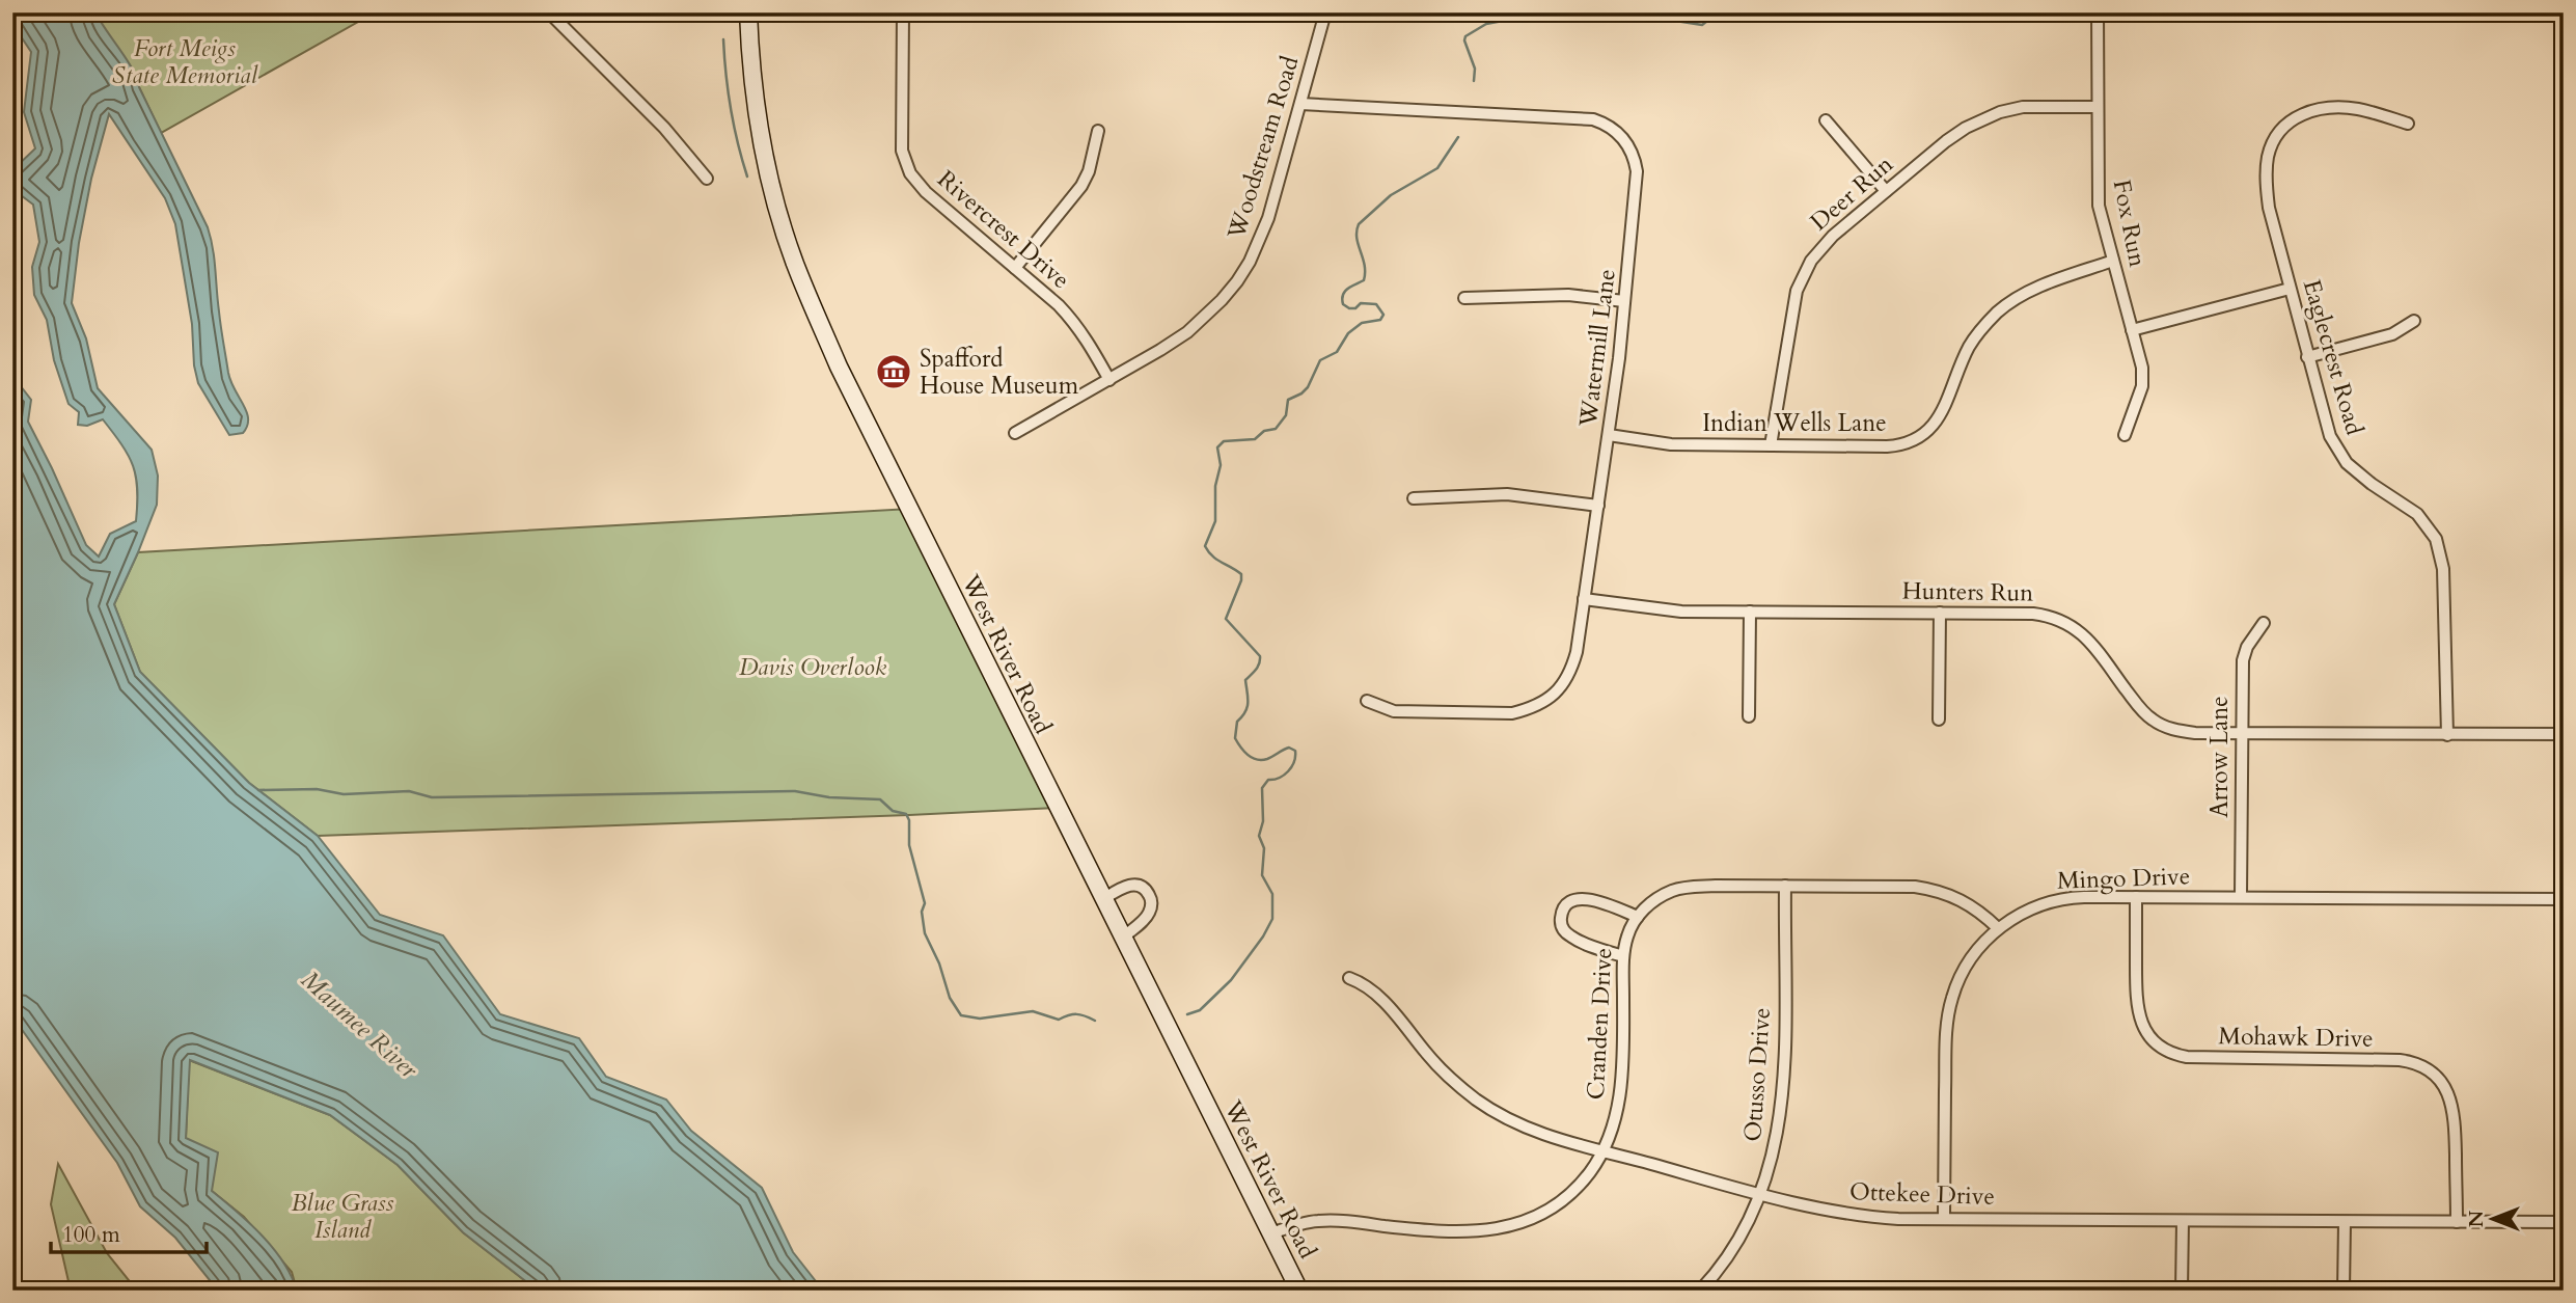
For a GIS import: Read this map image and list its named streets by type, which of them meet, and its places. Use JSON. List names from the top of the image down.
{
  "streets": {
    "main road": ["West River Road"],
    "street": [
      "Woodstream Road",
      "Deer Run",
      "Fox Run",
      "Rivercrest Drive",
      "Watermill Lane",
      "Eaglecrest Road",
      "Indian Wells Lane",
      "Hunters Run",
      "Arrow Lane",
      "Mingo Drive",
      "Cranden Drive",
      "Mohawk Drive",
      "Otusso Drive",
      "Ottekee Drive"
    ]
  },
  "crossings": [
    ["Woodstream Road", "Rivercrest Drive"],
    ["Woodstream Road", "Watermill Lane"],
    ["Deer Run", "Fox Run"],
    ["Deer Run", "Indian Wells Lane"],
    ["Fox Run", "Indian Wells Lane"],
    ["Watermill Lane", "Indian Wells Lane"],
    ["Watermill Lane", "Hunters Run"],
    ["Eaglecrest Road", "Hunters Run"],
    ["Hunters Run", "Arrow Lane"],
    ["West River Road", "Cranden Drive"],
    ["Arrow Lane", "Mingo Drive"],
    ["Mingo Drive", "Cranden Drive"],
    ["Mingo Drive", "Mohawk Drive"],
    ["Mingo Drive", "Ottekee Drive"],
    ["Cranden Drive", "Otusso Drive"],
    ["Cranden Drive", "Ottekee Drive"],
    ["Mohawk Drive", "Ottekee Drive"],
    ["Otusso Drive", "Ottekee Drive"]
  ],
  "water": ["Maumee River"],
  "parks": ["Fort Meigs State Memorial", "Davis Overlook", "Blue Grass Island"],
  "places": {
    "museum": ["Spafford House Museum"]
  },
  "scale_bar": "100 m",
  "north": "left"
}
